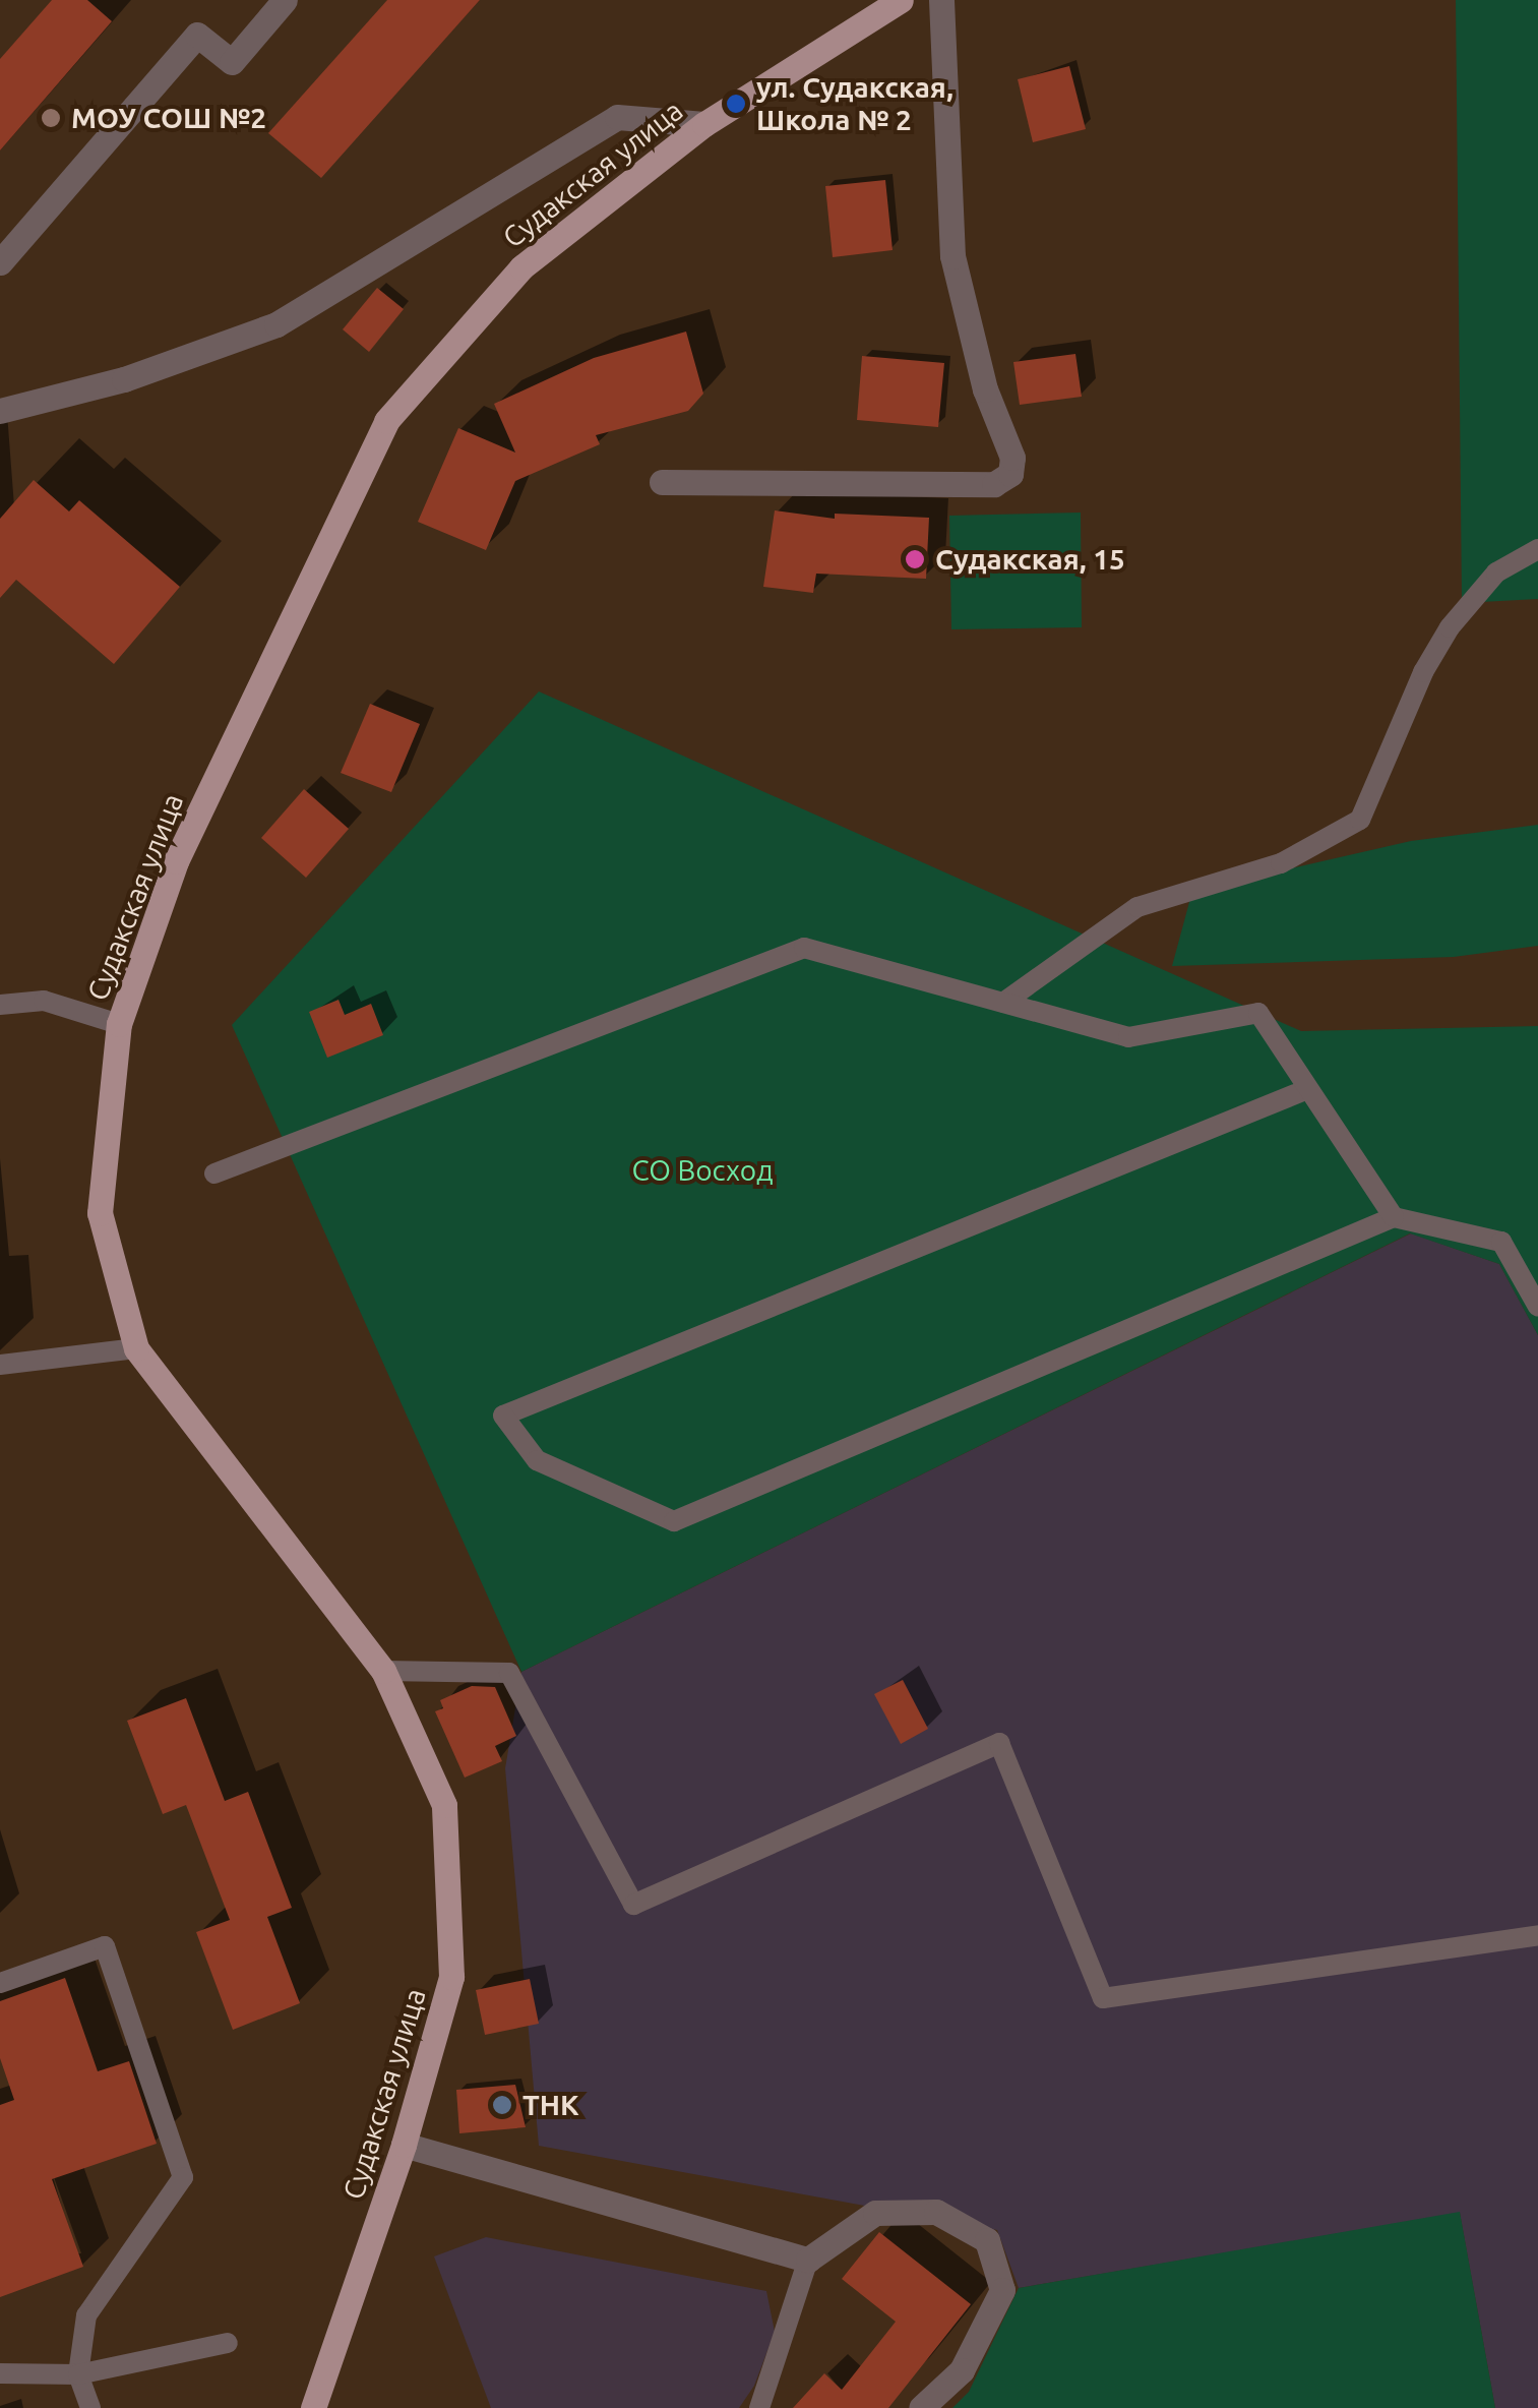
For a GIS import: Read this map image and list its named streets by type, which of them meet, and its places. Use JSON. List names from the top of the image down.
{
  "streets": {
    "main road": ["Судакская улица"]
  },
  "parks": ["СО Восход"],
  "places": [
    "ул. Судакская, Школа № 2",
    "МОУ СОШ №2",
    "Судакская, 15",
    "ТНК"
  ]
}
